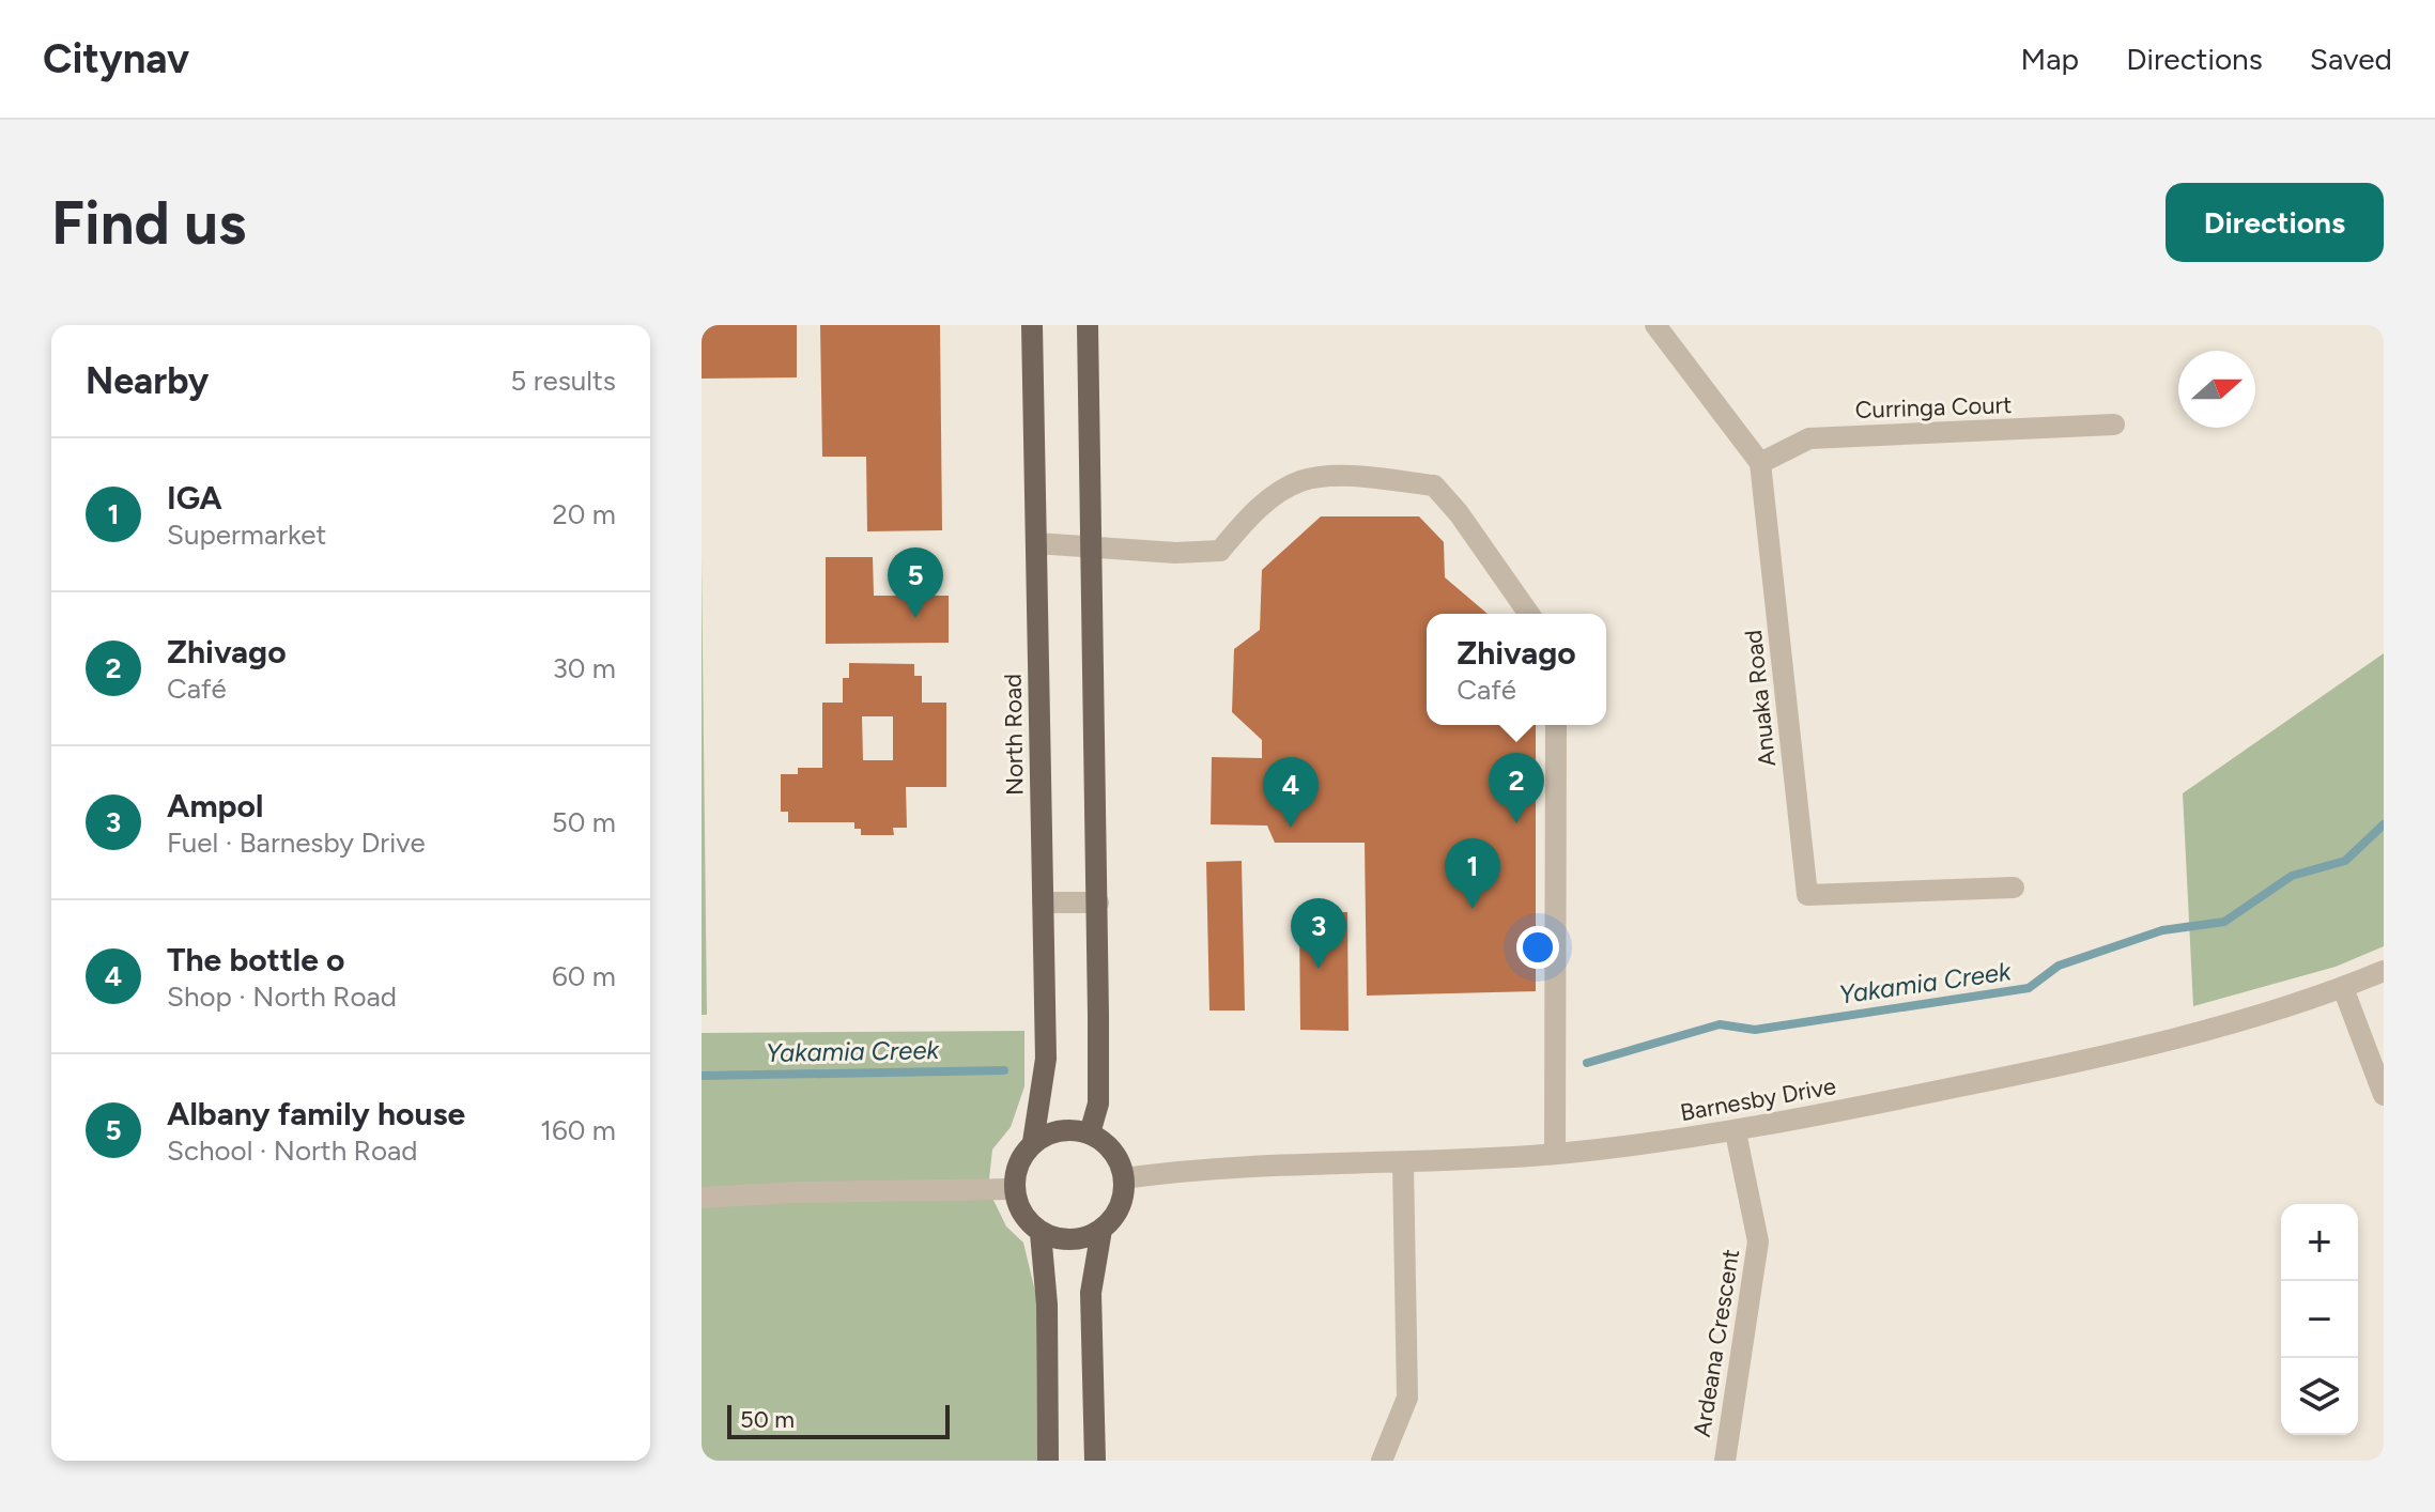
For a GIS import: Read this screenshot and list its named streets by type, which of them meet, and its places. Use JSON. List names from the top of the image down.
{
  "streets": {
    "main road": ["North Road"],
    "street": [
      "Curringa Court",
      "Anuaka Road",
      "Barnesby Drive",
      "Ardeana Crescent"
    ]
  },
  "crossings": [
    ["Curringa Court", "Anuaka Road"],
    ["North Road", "Barnesby Drive"],
    ["Barnesby Drive", "Ardeana Crescent"]
  ],
  "water": ["Yakamia Creek"],
  "scale_bar": "50 m",
  "north": "right",
  "page": {
    "header": "Citynav",
    "nav": ["Map", "Directions", "Saved"],
    "buttons": "Directions",
    "title": "Find us",
    "heading": ["Nearby", "5 results"],
    "list": [
      {
        "mark": "1",
        "name": "IGA",
        "note": "Supermarket",
        "value": "20 m"
      },
      {
        "mark": "2",
        "name": "Zhivago",
        "note": "Café",
        "value": "30 m"
      },
      {
        "mark": "3",
        "name": "Ampol",
        "note": "Fuel · Barnesby Drive",
        "value": "50 m"
      },
      {
        "mark": "4",
        "name": "The bottle o",
        "note": "Shop · North Road",
        "value": "60 m"
      },
      {
        "mark": "5",
        "name": "Albany family house",
        "note": "School · North Road",
        "value": "160 m"
      }
    ],
    "pins": [
      "5",
      "2",
      "4",
      "1",
      "3"
    ],
    "popup": ["Zhivago", "Café"],
    "map_buttons": ["+", "−"],
    "scale": "50 m"
  }
}
